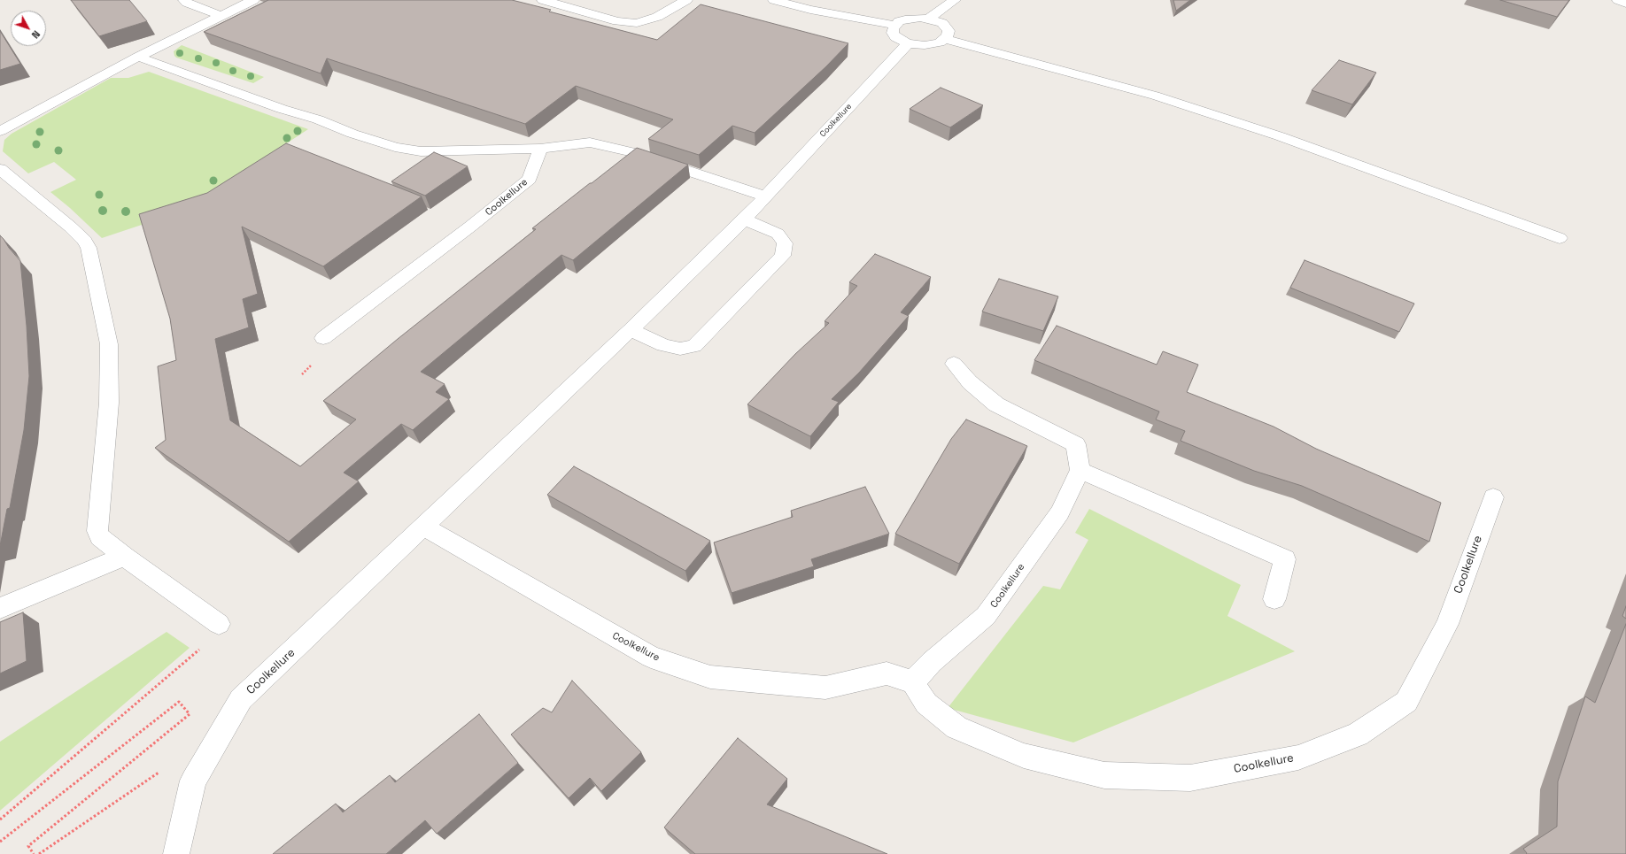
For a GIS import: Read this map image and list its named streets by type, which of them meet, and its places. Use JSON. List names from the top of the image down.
{
  "streets": {
    "street": ["Coolkellure"]
  },
  "north": "bottom right"
}
